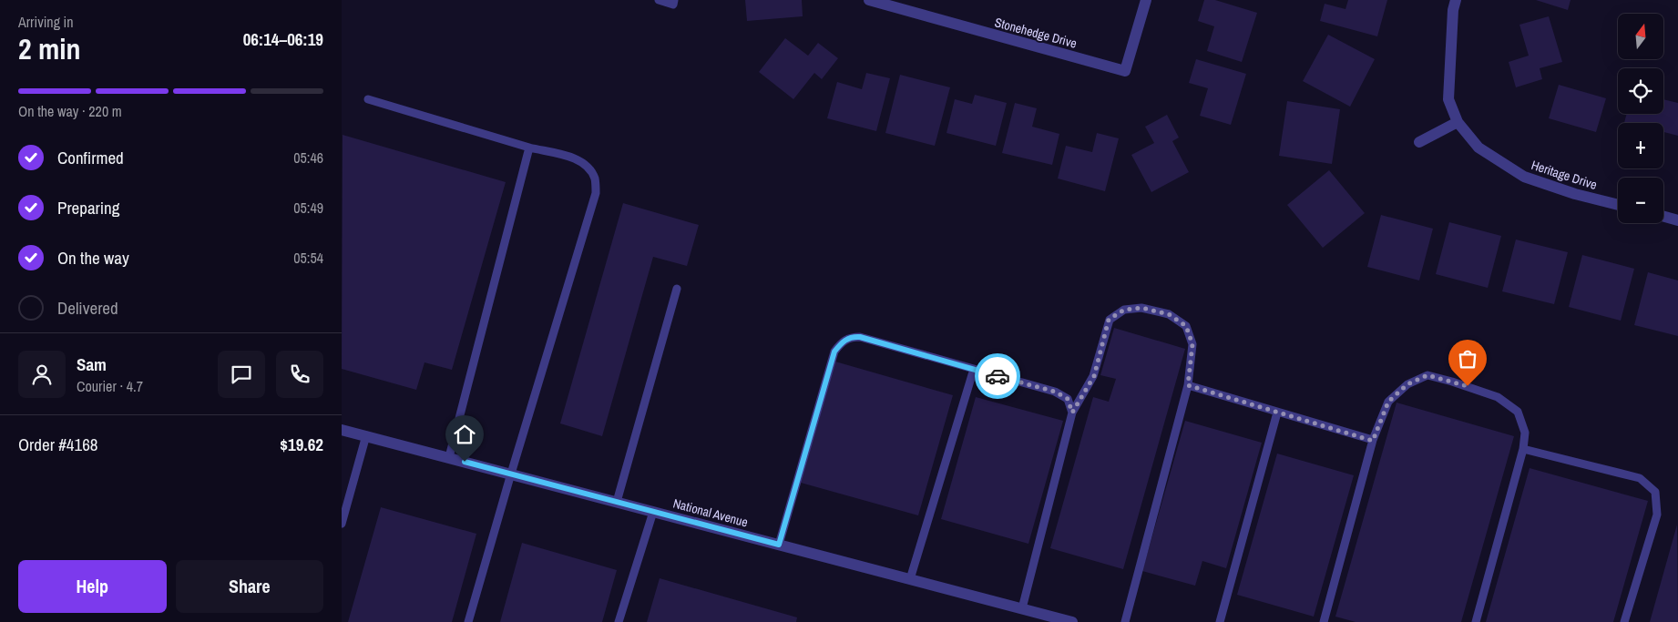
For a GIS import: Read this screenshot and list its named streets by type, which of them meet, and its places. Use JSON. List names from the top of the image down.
{
  "streets": {
    "street": ["Stonehedge Drive", "Heritage Drive", "National Avenue"]
  },
  "north": "top",
  "page": {
    "heading": ["2 min", "Arriving in", "06:14–06:19"],
    "panel": [
      "Sam",
      "Courier · 4.7",
      "Order #4168",
      "$19.62"
    ],
    "map_buttons": ["+", "−"],
    "bar": "On the way · 220 m",
    "list": [
      ["Confirmed", "05:46"],
      ["Preparing", "05:49"],
      ["On the way", "05:54"],
      "Delivered"
    ],
    "buttons": ["Help", "Share"]
  }
}
